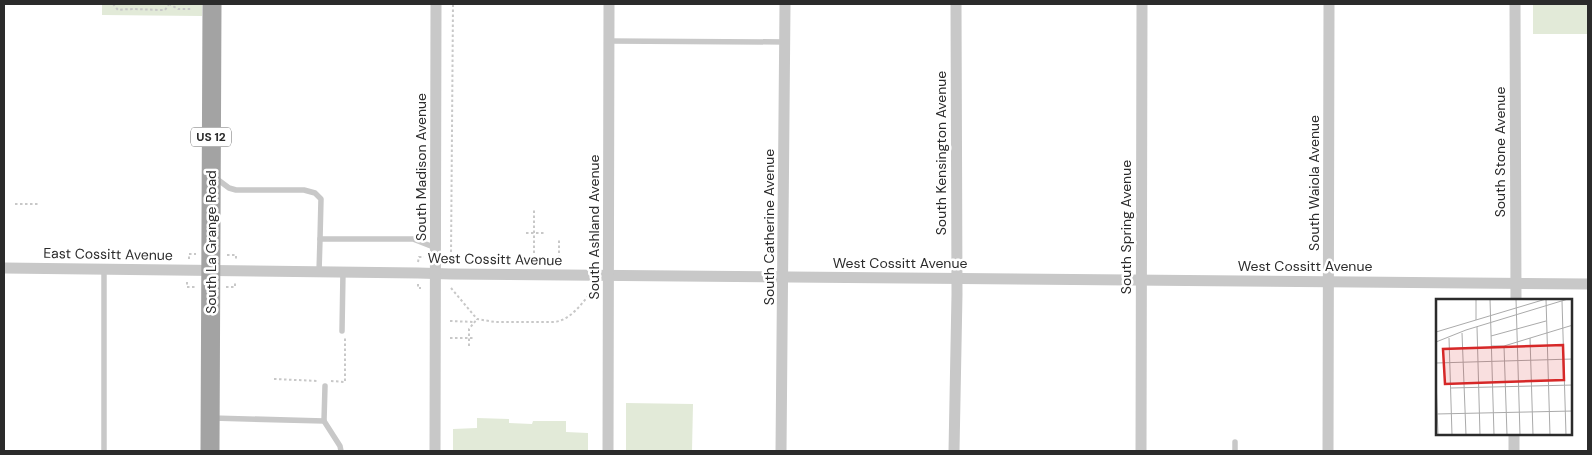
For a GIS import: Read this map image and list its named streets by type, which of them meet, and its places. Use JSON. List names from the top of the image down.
{
  "streets": {
    "main road": ["US 12", "South La Grange Road"],
    "street": [
      "South Stone Avenue",
      "South Kensington Avenue",
      "South Madison Avenue",
      "South Waiola Avenue",
      "South Ashland Avenue",
      "South Catherine Avenue",
      "South Spring Avenue",
      "East Cossitt Avenue",
      "West Cossitt Avenue"
    ]
  },
  "crossings": [
    ["South Stone Avenue", "West Cossitt Avenue"],
    ["South Kensington Avenue", "West Cossitt Avenue"],
    ["South Madison Avenue", "West Cossitt Avenue"],
    ["South Waiola Avenue", "West Cossitt Avenue"],
    ["South Ashland Avenue", "West Cossitt Avenue"],
    ["South Catherine Avenue", "West Cossitt Avenue"],
    ["South Spring Avenue", "West Cossitt Avenue"],
    ["South La Grange Road", "East Cossitt Avenue"],
    ["South La Grange Road", "West Cossitt Avenue"],
    ["East Cossitt Avenue", "West Cossitt Avenue"]
  ]
}
